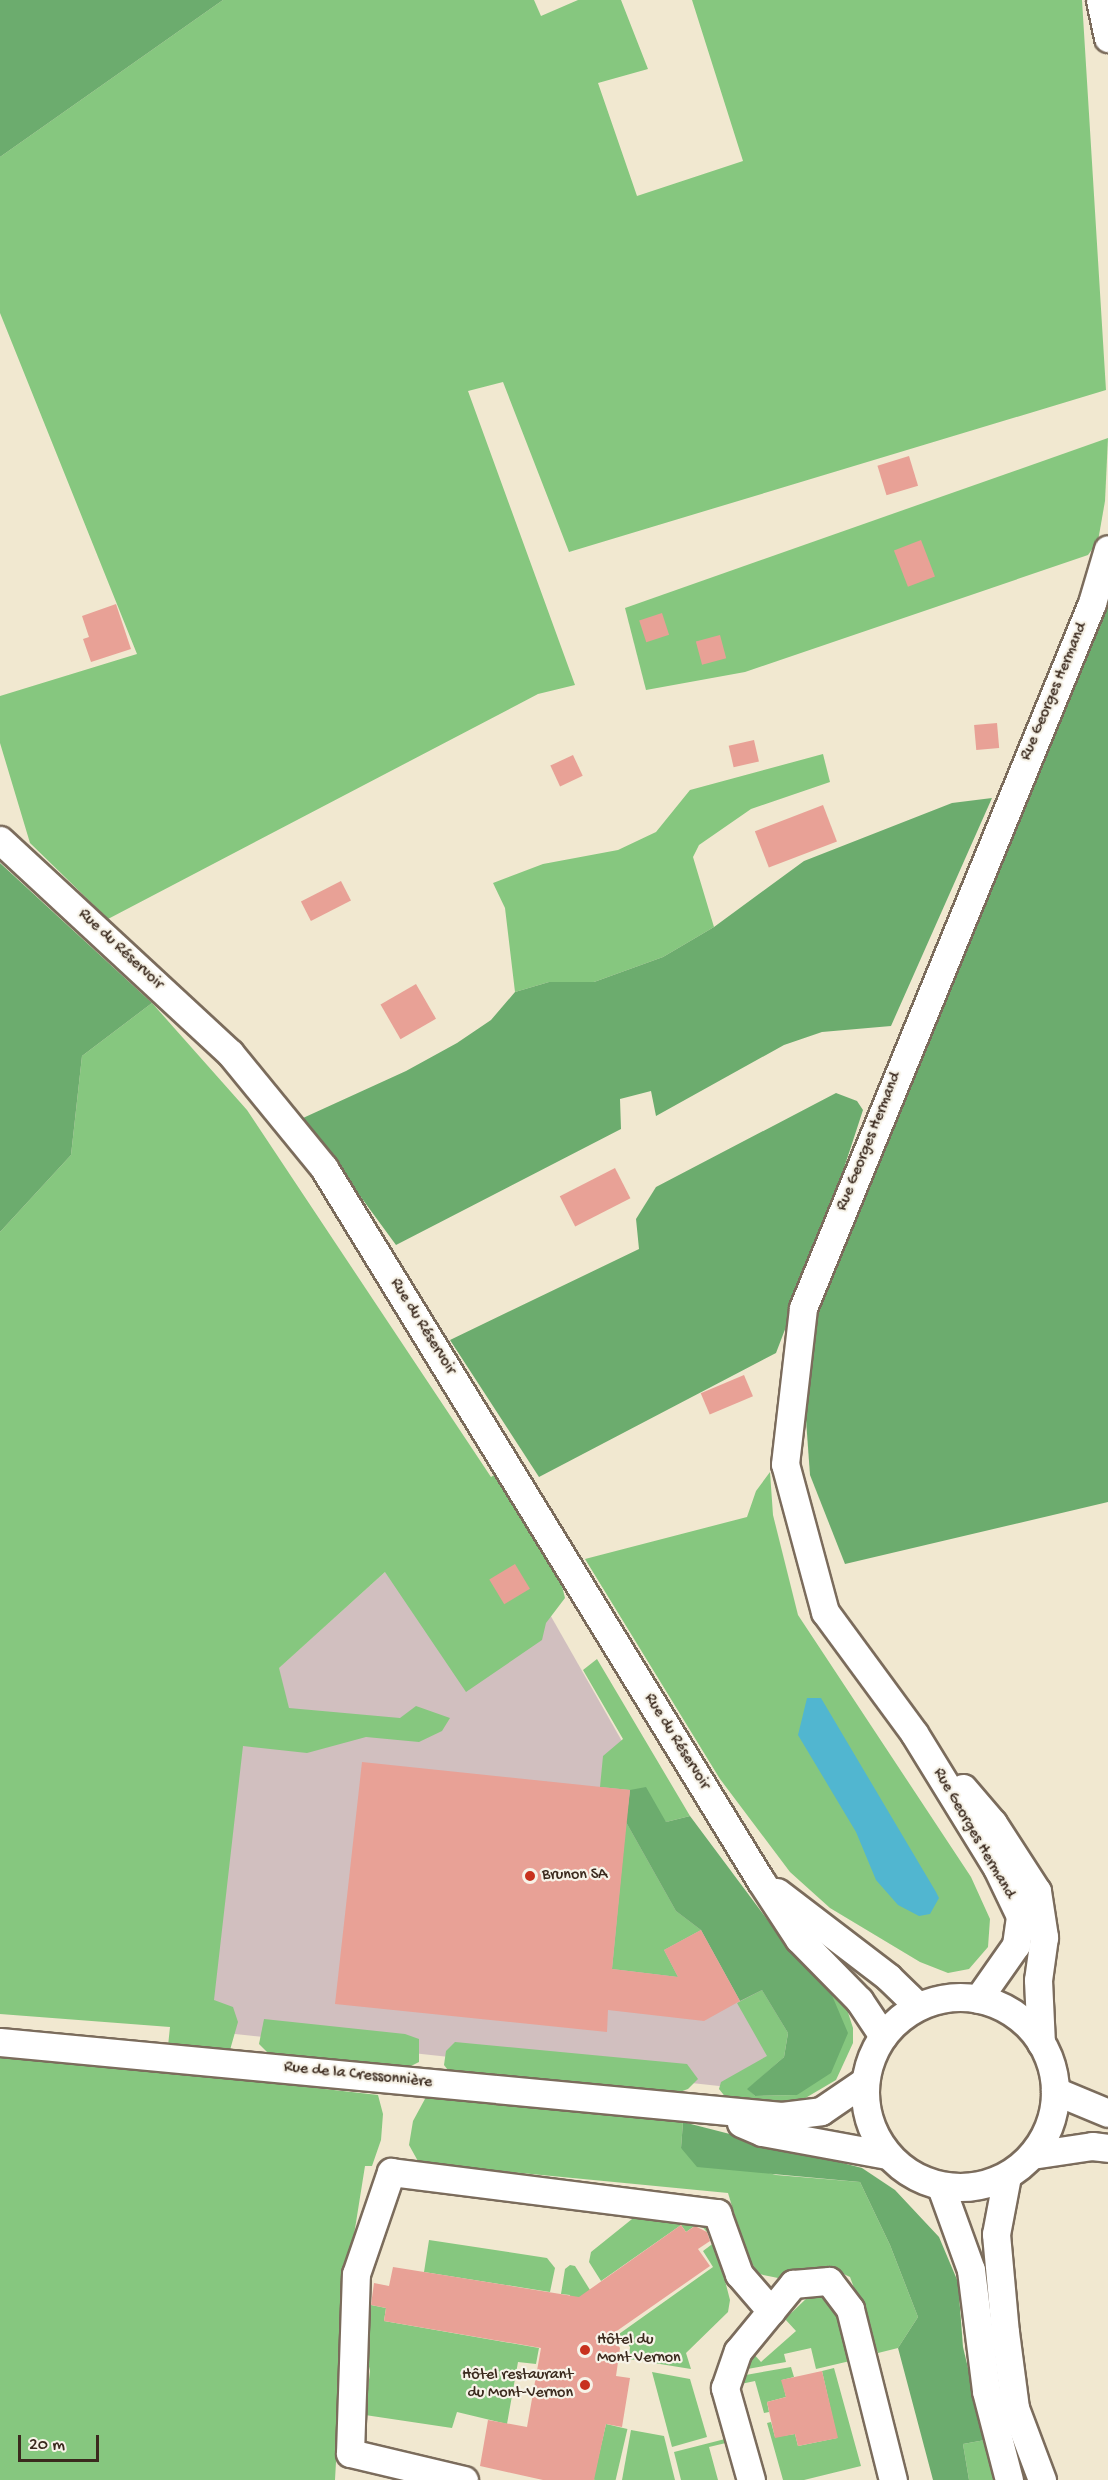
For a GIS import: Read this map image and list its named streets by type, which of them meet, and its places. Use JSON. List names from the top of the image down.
{
  "streets": {
    "street": ["Rue Georges Hermand", "Rue du Réservoir", "Rue de la Cressonnière"]
  },
  "crossings": [
    ["Rue Georges Hermand", "Rue du Réservoir"],
    ["Rue Georges Hermand", "Rue de la Cressonnière"],
    ["Rue du Réservoir", "Rue de la Cressonnière"]
  ],
  "places": ["Brunon SA", "Hôtel du Mont Vernon", "Hôtel restaurant du Mont-Vernon"],
  "scale_bar": "20 m"
}
